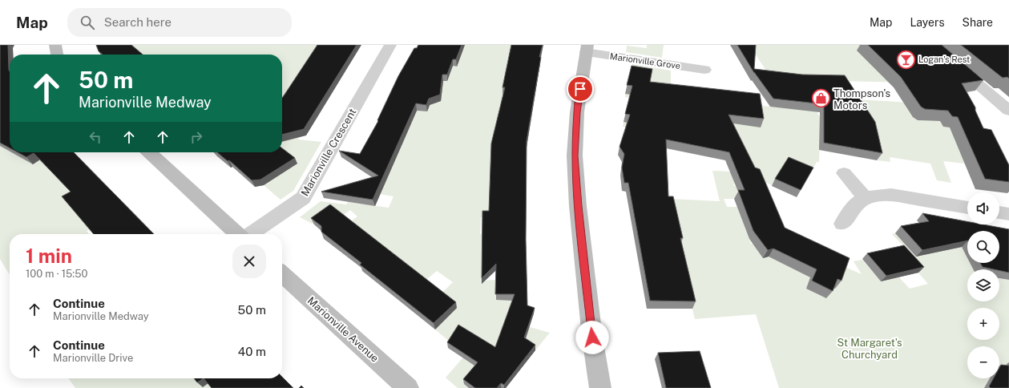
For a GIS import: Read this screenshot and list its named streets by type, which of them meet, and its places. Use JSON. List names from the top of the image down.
{
  "streets": {
    "street": ["Marionville Grove", "Marionville Crescent", "Marionville Avenue"]
  },
  "parks": ["St Margaret's Churchyard"],
  "places": {
    "bar": ["Logan’s Rest"],
    "shop": ["Thompson's Motors"]
  },
  "page": {
    "header": "Map",
    "search": "Search here",
    "nav": ["Map", "Layers", "Share"],
    "turn": ["50 m", "Marionville Medway"],
    "map_buttons": ["+", "−"],
    "heading": ["1 min", "100 m · 15:50"],
    "list": [
      {
        "name": "Continue",
        "note": "Marionville Medway",
        "value": "50 m"
      },
      {
        "name": "Continue",
        "note": "Marionville Drive",
        "value": "40 m"
      }
    ]
  }
}
